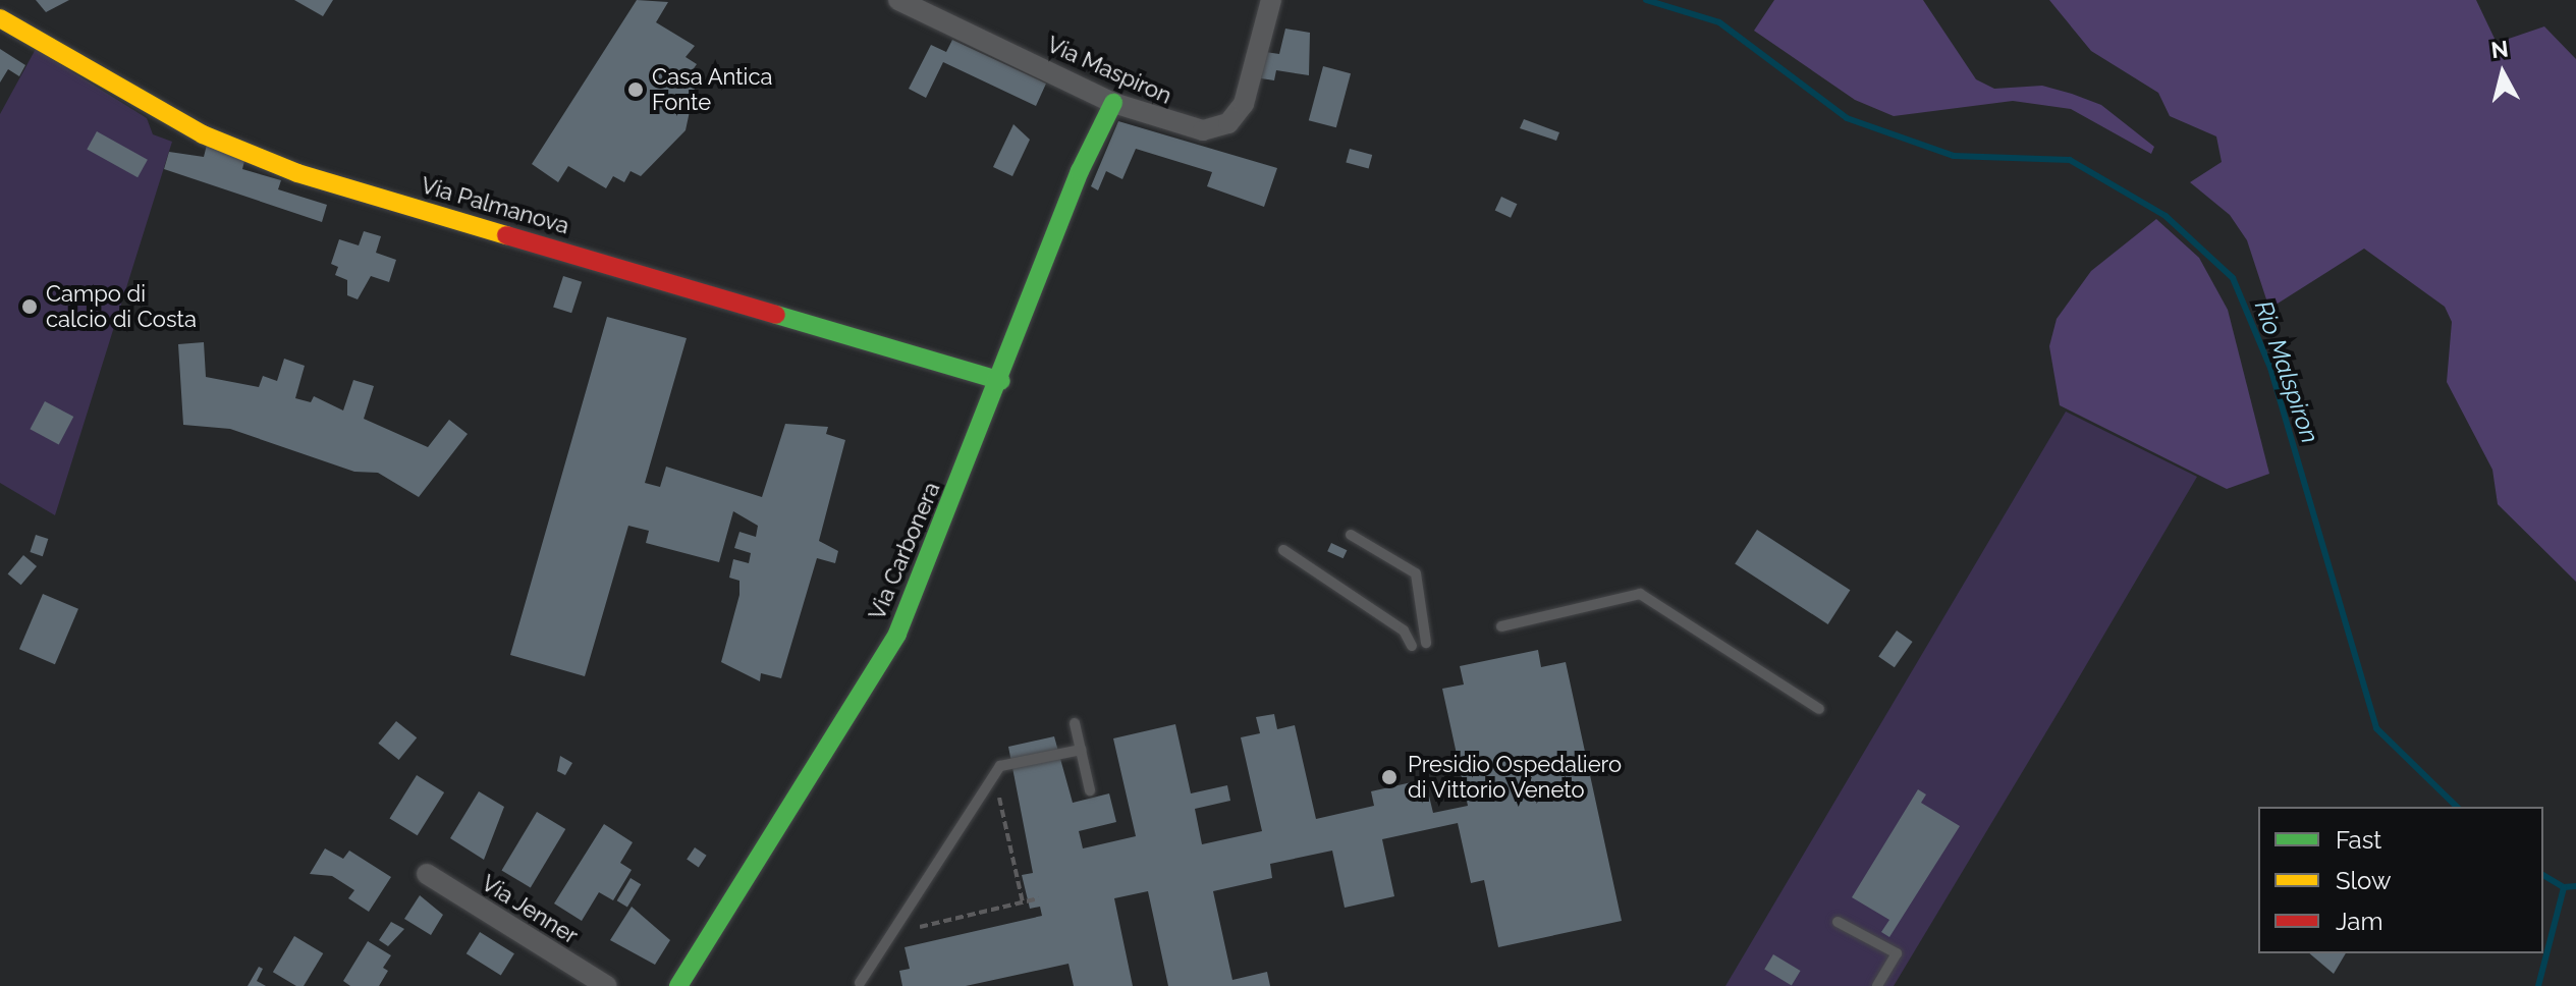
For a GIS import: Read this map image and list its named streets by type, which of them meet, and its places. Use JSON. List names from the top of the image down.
{
  "streets": {
    "street": [
      "Via Maspiron",
      "Via Palmanova",
      "Via Carbonera",
      "Via Jenner"
    ]
  },
  "crossings": [
    ["Via Maspiron", "Via Carbonera"],
    ["Via Palmanova", "Via Carbonera"]
  ],
  "water": ["Rio Malspiron"],
  "places": ["Casa Antica Fonte", "Campo di calcio di Costa", "Presidio Ospedaliero di Vittorio Veneto"],
  "legend": ["Fast", "Slow", "Jam"],
  "north": "top"
}
